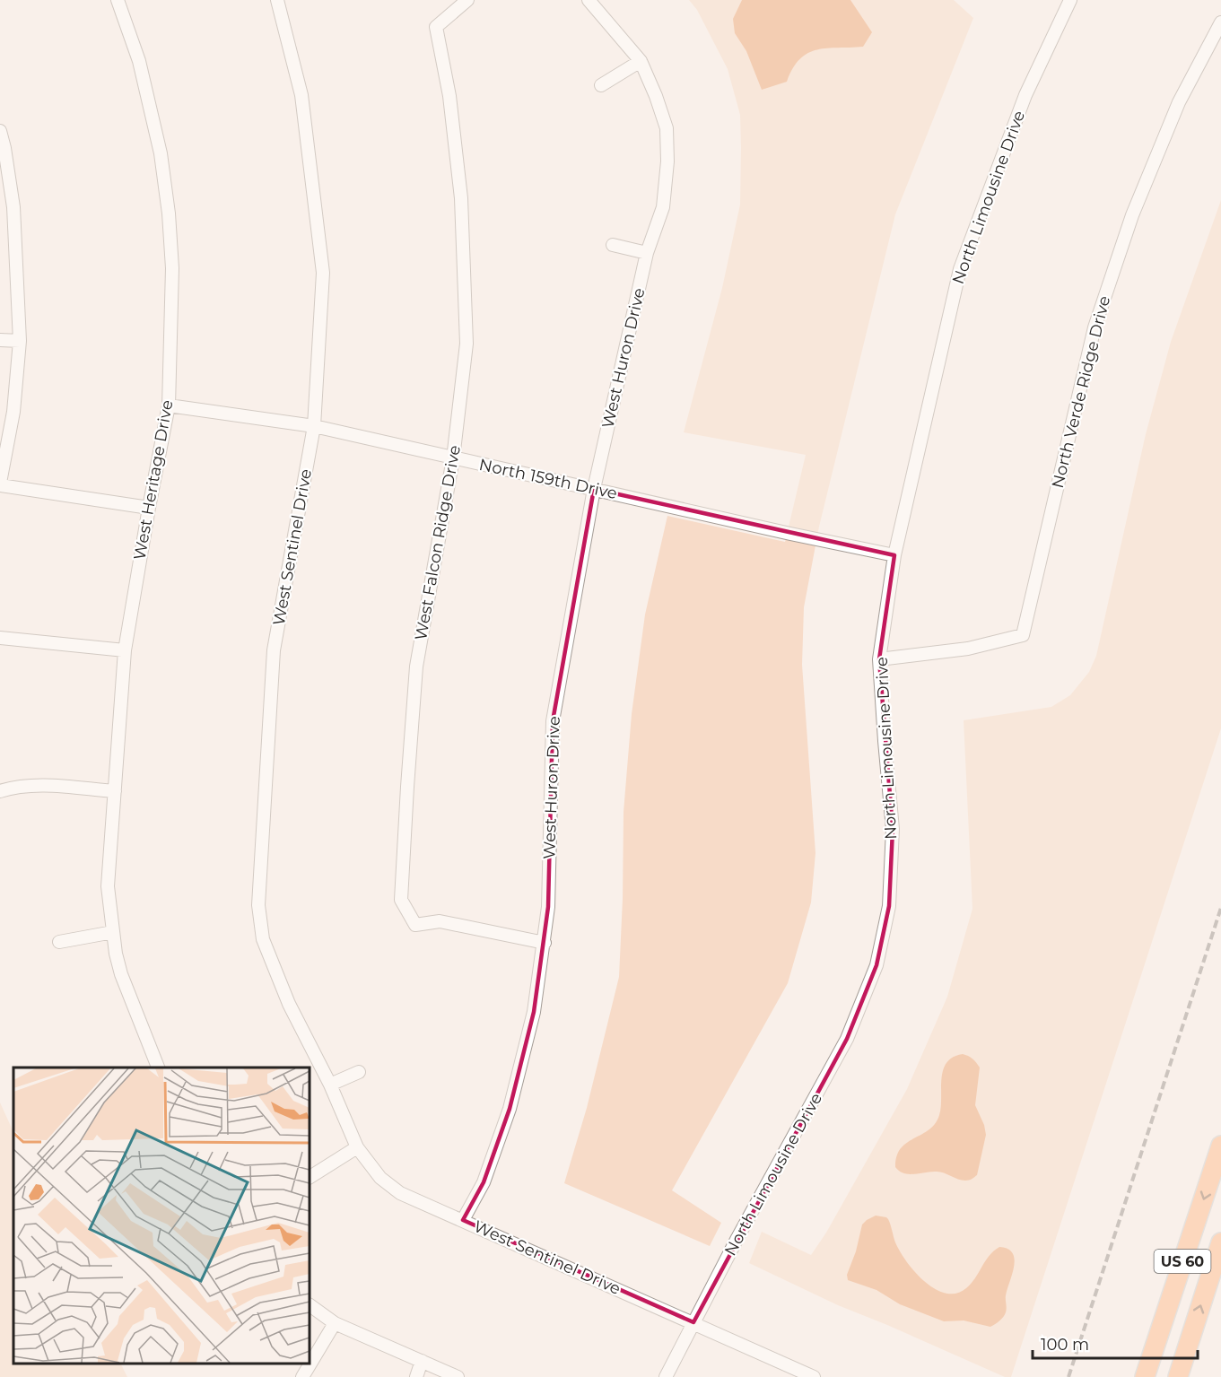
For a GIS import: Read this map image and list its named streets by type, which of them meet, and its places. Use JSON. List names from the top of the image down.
{
  "streets": {
    "highway": ["US 60"],
    "street": [
      "North Limousine Drive",
      "West Huron Drive",
      "North Verde Ridge Drive",
      "North 159th Drive",
      "West Heritage Drive",
      "West Falcon Ridge Drive",
      "West Sentinel Drive"
    ]
  },
  "crossings": [
    ["North Limousine Drive", "North Verde Ridge Drive"],
    ["North Limousine Drive", "North 159th Drive"],
    ["North Limousine Drive", "West Sentinel Drive"],
    ["West Huron Drive", "North 159th Drive"],
    ["West Huron Drive", "West Falcon Ridge Drive"],
    ["West Huron Drive", "West Sentinel Drive"],
    ["North 159th Drive", "West Heritage Drive"],
    ["North 159th Drive", "West Falcon Ridge Drive"],
    ["North 159th Drive", "West Sentinel Drive"]
  ],
  "scale_bar": "100 m"
}
